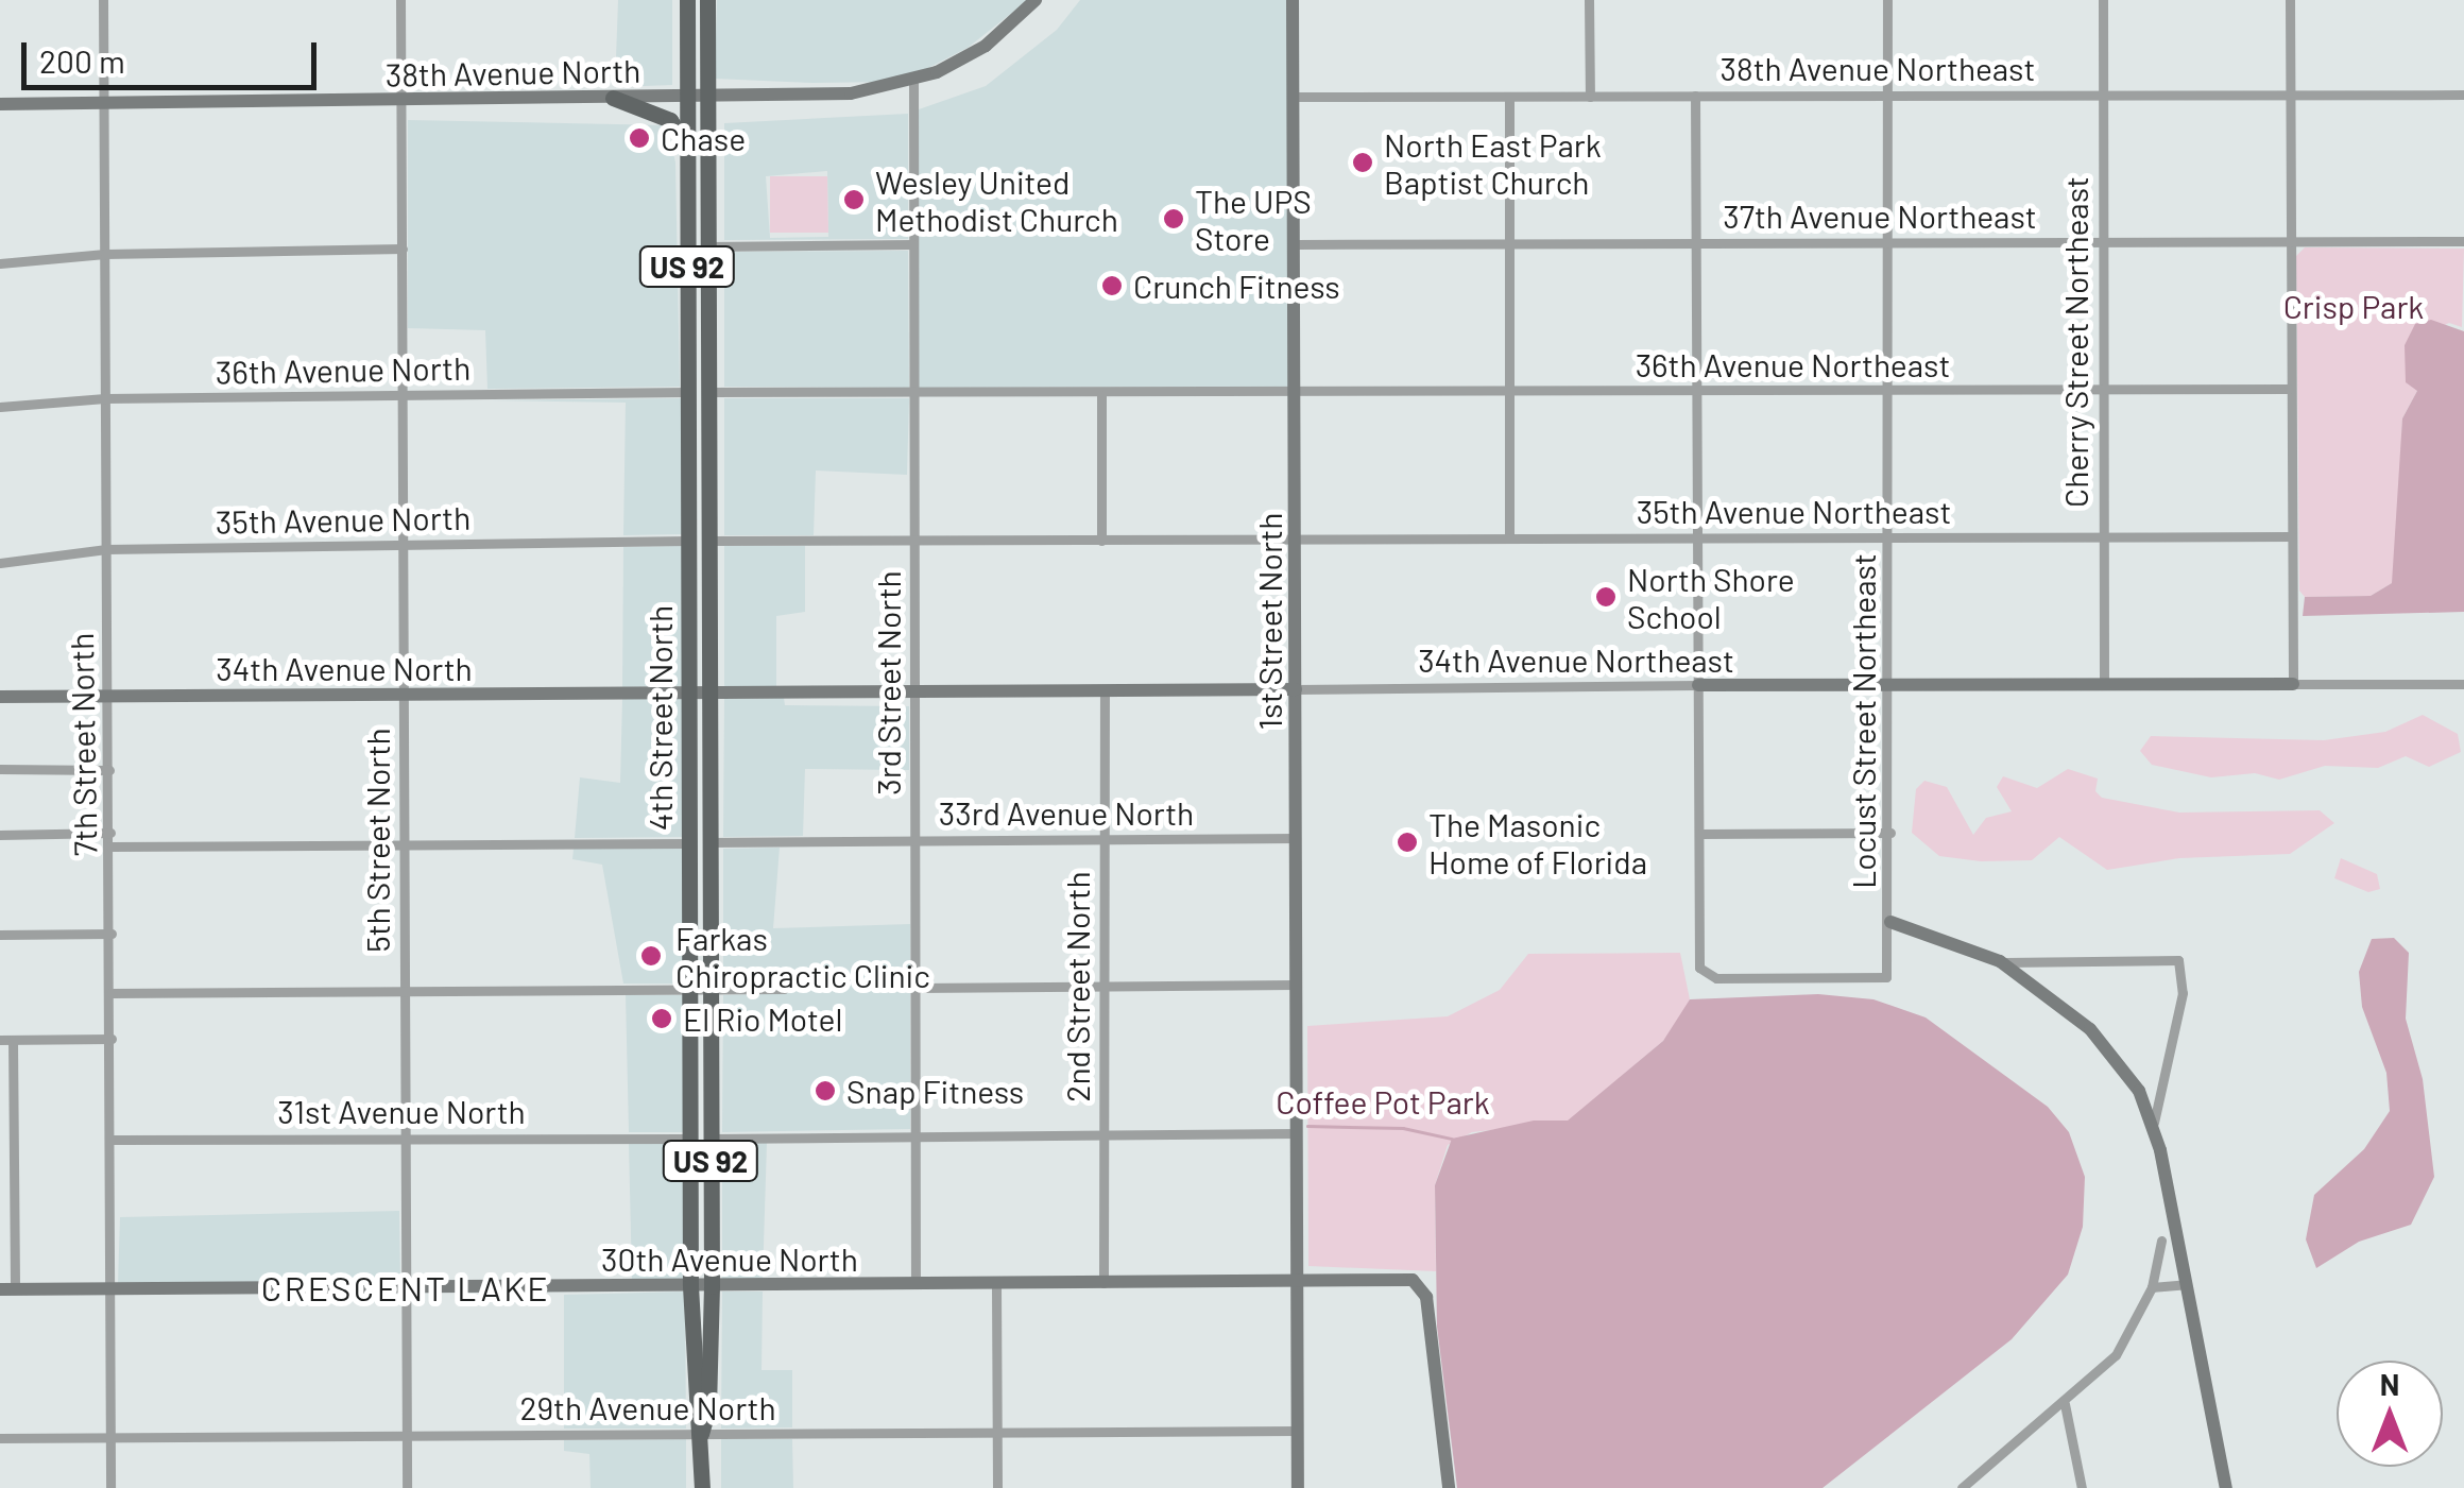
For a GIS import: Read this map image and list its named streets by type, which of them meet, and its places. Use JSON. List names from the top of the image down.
{
  "streets": {
    "main road": ["US 92", "4th Street North"],
    "street": [
      "38th Avenue Northeast",
      "38th Avenue North",
      "37th Avenue Northeast",
      "Cherry Street Northeast",
      "36th Avenue Northeast",
      "36th Avenue North",
      "35th Avenue Northeast",
      "35th Avenue North",
      "1st Street North",
      "34th Avenue Northeast",
      "34th Avenue North",
      "3rd Street North",
      "Locust Street Northeast",
      "7th Street North",
      "33rd Avenue North",
      "5th Street North",
      "2nd Street North",
      "31st Avenue North",
      "30th Avenue North",
      "29th Avenue North"
    ]
  },
  "crossings": [
    ["38th Avenue Northeast", "Cherry Street Northeast"],
    ["38th Avenue Northeast", "1st Street North"],
    ["38th Avenue Northeast", "Locust Street Northeast"],
    ["38th Avenue North", "4th Street North"],
    ["38th Avenue North", "7th Street North"],
    ["38th Avenue North", "5th Street North"],
    ["37th Avenue Northeast", "Cherry Street Northeast"],
    ["37th Avenue Northeast", "1st Street North"],
    ["37th Avenue Northeast", "Locust Street Northeast"],
    ["Cherry Street Northeast", "36th Avenue Northeast"],
    ["Cherry Street Northeast", "35th Avenue Northeast"],
    ["Cherry Street Northeast", "34th Avenue Northeast"],
    ["36th Avenue Northeast", "1st Street North"],
    ["36th Avenue Northeast", "Locust Street Northeast"],
    ["36th Avenue North", "4th Street North"],
    ["36th Avenue North", "7th Street North"],
    ["36th Avenue North", "5th Street North"],
    ["35th Avenue Northeast", "1st Street North"],
    ["35th Avenue Northeast", "Locust Street Northeast"],
    ["35th Avenue North", "4th Street North"],
    ["35th Avenue North", "7th Street North"],
    ["35th Avenue North", "5th Street North"],
    ["1st Street North", "34th Avenue Northeast"],
    ["1st Street North", "33rd Avenue North"],
    ["1st Street North", "30th Avenue North"],
    ["1st Street North", "29th Avenue North"],
    ["34th Avenue Northeast", "34th Avenue North"],
    ["34th Avenue Northeast", "3rd Street North"],
    ["34th Avenue Northeast", "4th Street North"],
    ["34th Avenue Northeast", "Locust Street Northeast"],
    ["34th Avenue Northeast", "2nd Street North"],
    ["34th Avenue North", "4th Street North"],
    ["34th Avenue North", "7th Street North"],
    ["34th Avenue North", "5th Street North"],
    ["3rd Street North", "33rd Avenue North"],
    ["3rd Street North", "30th Avenue North"],
    ["4th Street North", "33rd Avenue North"],
    ["4th Street North", "31st Avenue North"],
    ["4th Street North", "30th Avenue North"],
    ["4th Street North", "29th Avenue North"],
    ["7th Street North", "31st Avenue North"],
    ["7th Street North", "30th Avenue North"],
    ["7th Street North", "29th Avenue North"],
    ["33rd Avenue North", "2nd Street North"],
    ["5th Street North", "31st Avenue North"],
    ["5th Street North", "30th Avenue North"],
    ["5th Street North", "29th Avenue North"],
    ["2nd Street North", "30th Avenue North"]
  ],
  "districts": ["CRESCENT LAKE"],
  "parks": ["Crisp Park", "Coffee Pot Park"],
  "places": [
    "Chase",
    "North East Park Baptist Church",
    "Wesley United Methodist Church",
    "The UPS Store",
    "Crunch Fitness",
    "North Shore School",
    "The Masonic Home of Florida",
    "Farkas Chiropractic Clinic",
    "El Rio Motel",
    "Snap Fitness"
  ],
  "scale_bar": "200 m",
  "north": "top"
}
